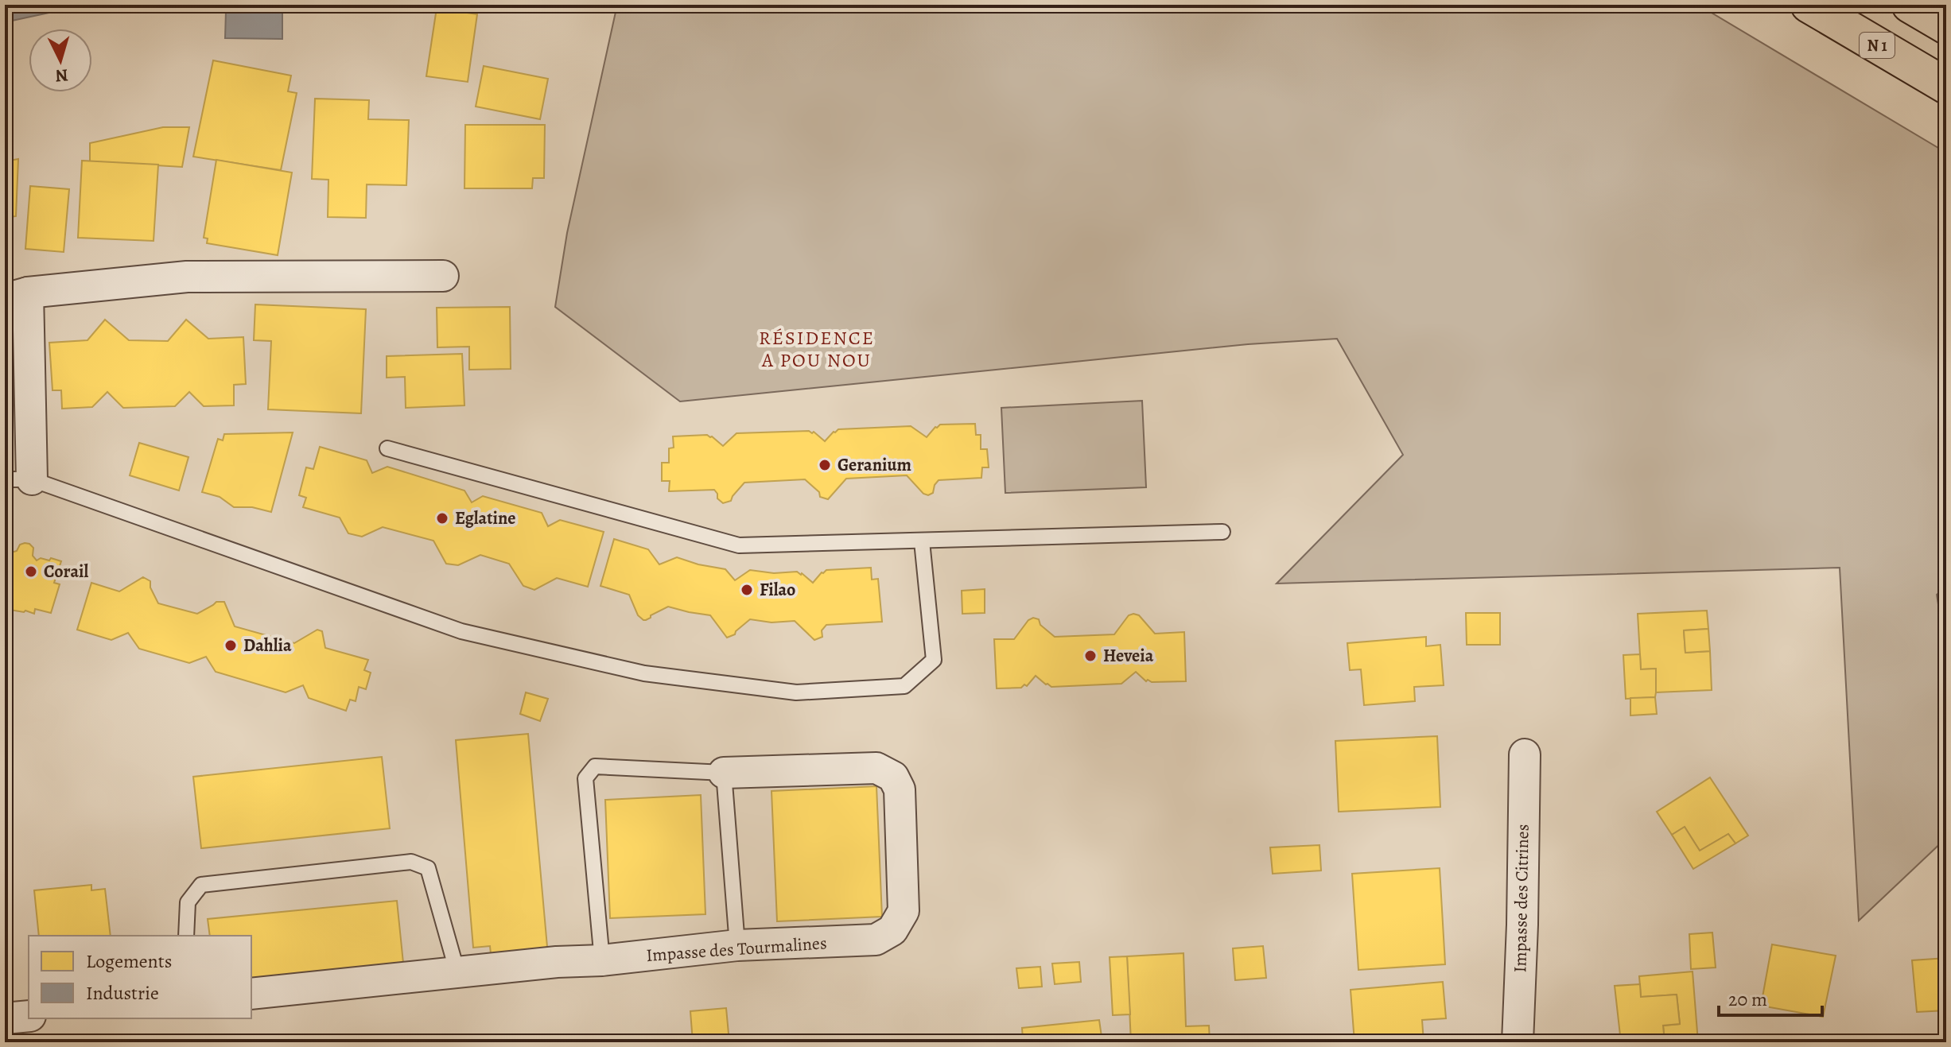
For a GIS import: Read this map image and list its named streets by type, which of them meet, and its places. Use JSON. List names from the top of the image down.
{
  "streets": {
    "main road": ["N 1"],
    "street": ["Impasse des Citrines", "Impasse des Tourmalines"]
  },
  "districts": ["RÉSIDENCE A POU NOU"],
  "places": [
    "Geranium",
    "Eglatine",
    "Corail",
    "Filao",
    "Dahlia",
    "Heveia"
  ],
  "legend": ["Logements", "Industrie"],
  "scale_bar": "20 m",
  "north": "bottom"
}
